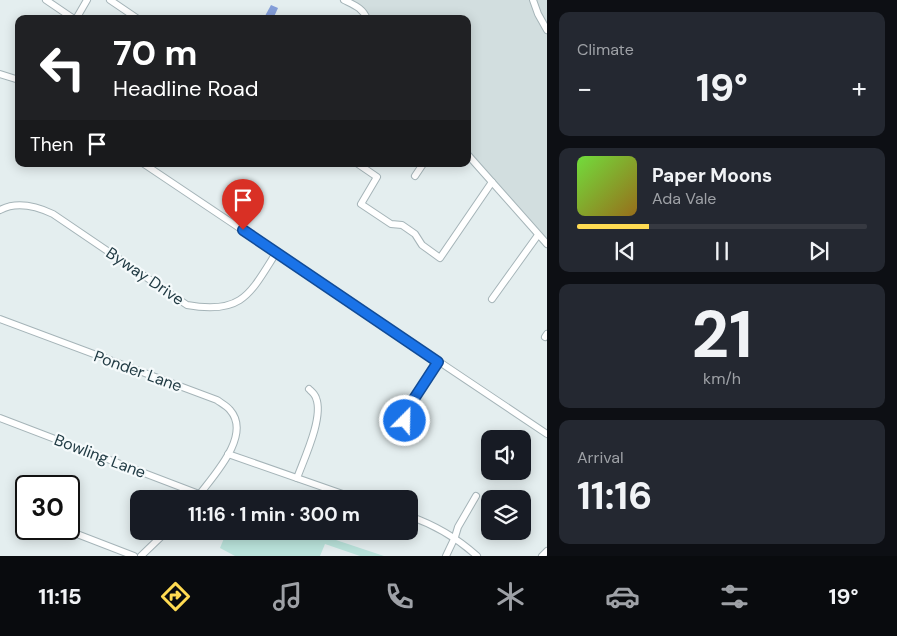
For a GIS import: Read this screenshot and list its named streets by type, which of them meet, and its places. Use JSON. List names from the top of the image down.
{
  "streets": {
    "street": ["Byway Drive", "Ponder Lane", "Bowling Lane"]
  },
  "page": {
    "tile": [
      "Climate",
      ["21", "km/h"],
      ["Arrival", "11:16"]
    ],
    "turn": ["70 m", "Headline Road"],
    "heat": ["−", "19°", "+"],
    "then": "Then",
    "song": ["Paper Moons", "Ada Vale"],
    "limit": "30",
    "trip": "11:16 · 1 min · 300 m",
    "tabs": ["11:15", "19°"]
  }
}
